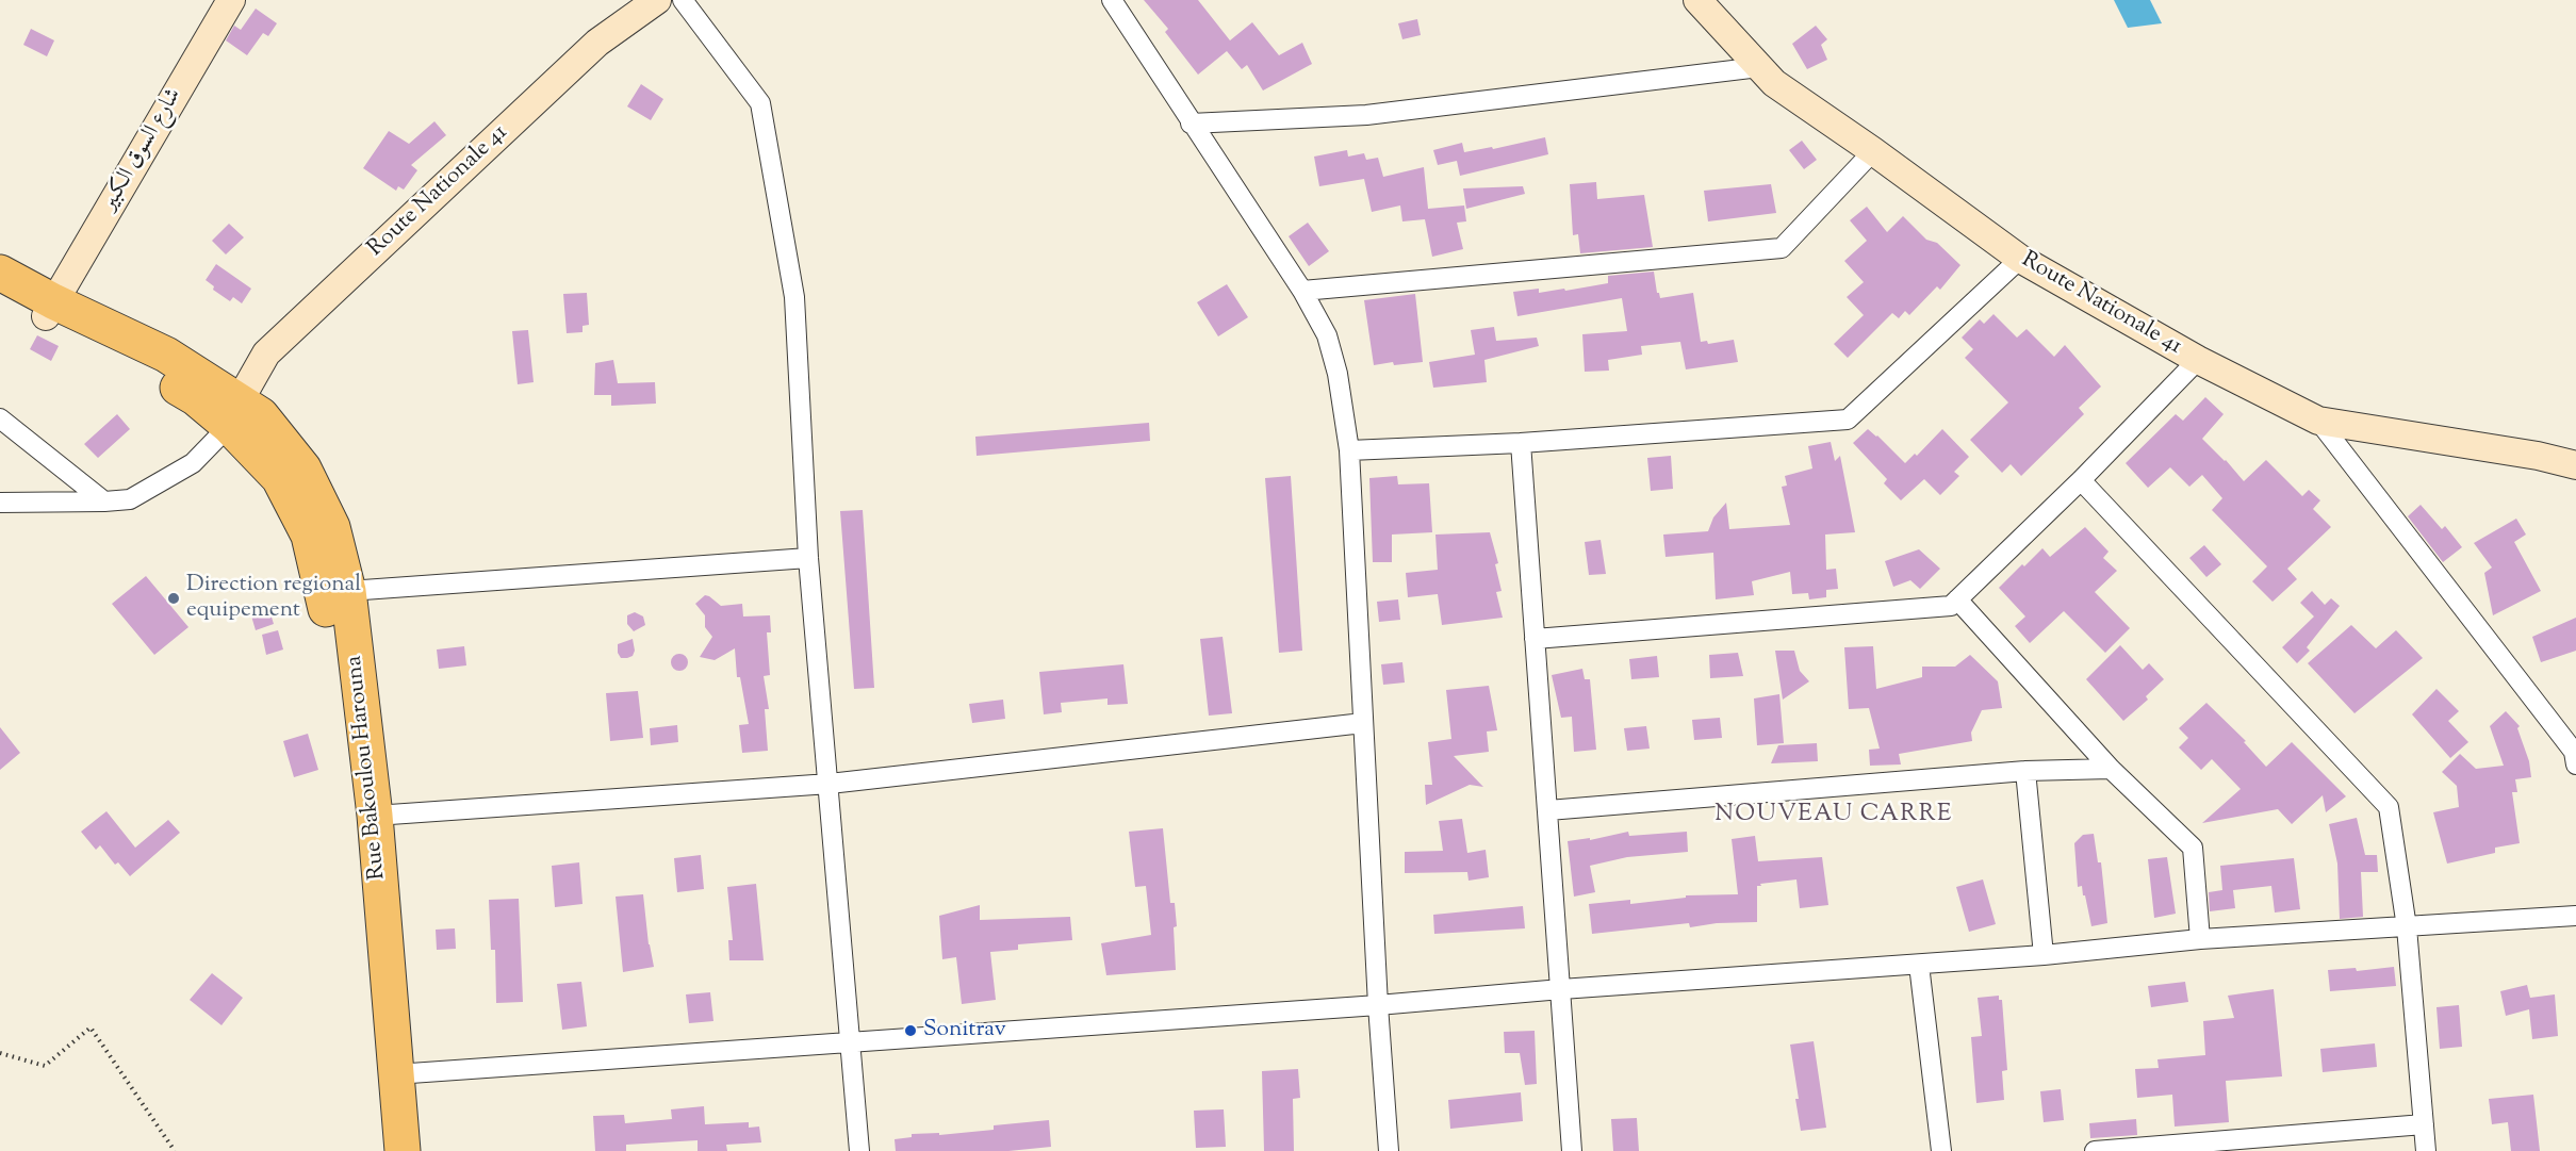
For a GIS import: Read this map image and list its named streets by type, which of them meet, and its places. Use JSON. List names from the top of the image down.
{
  "streets": {
    "highway": ["Rue Bakoulou Harouna"],
    "street": ["شارع السوق الكبير", "Route Nationale 41"]
  },
  "crossings": [
    ["شارع السوق الكبير", "Rue Bakoulou Harouna"],
    ["Route Nationale 41", "Rue Bakoulou Harouna"]
  ],
  "districts": ["NOUVEAU CARRE"],
  "places": ["Direction regional equipement", "Sonitrav"]
}
